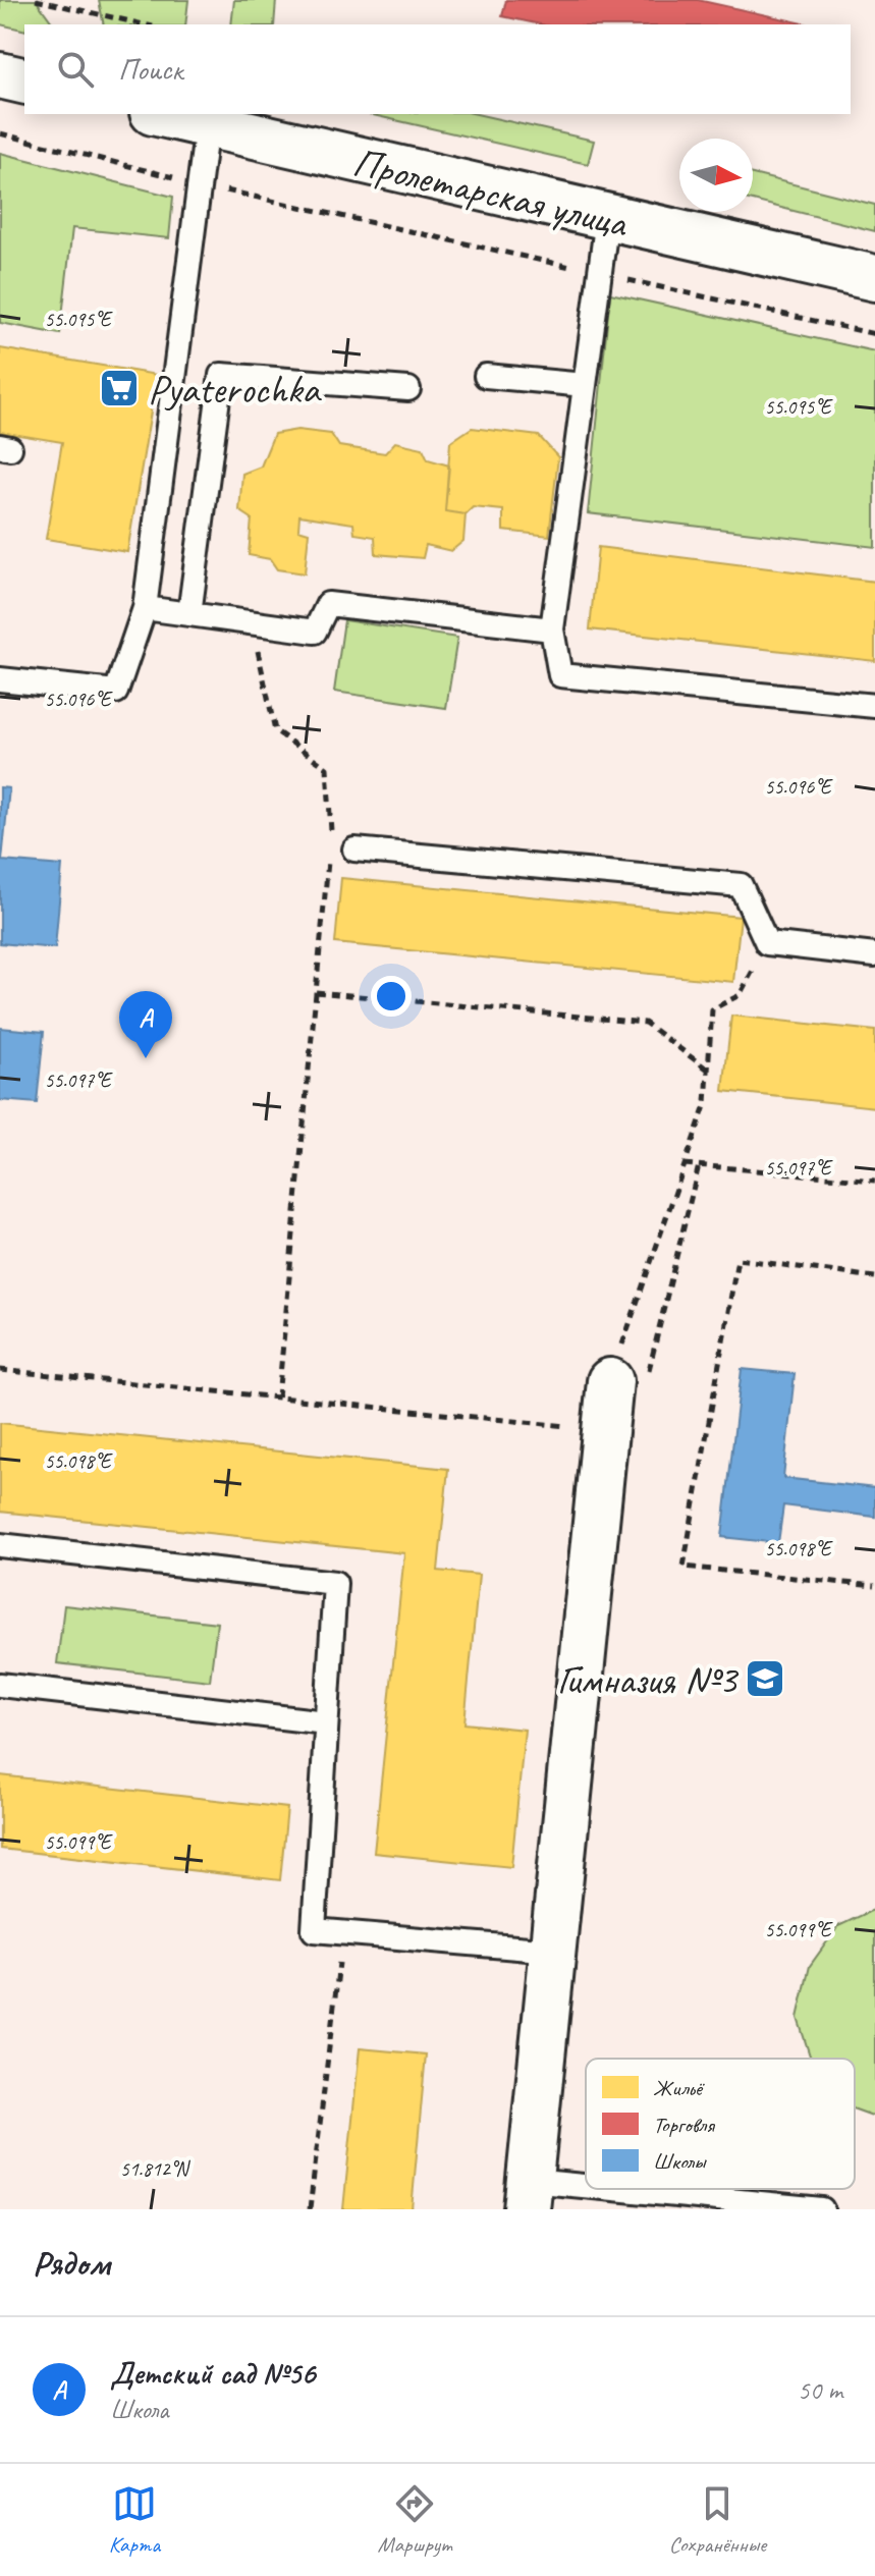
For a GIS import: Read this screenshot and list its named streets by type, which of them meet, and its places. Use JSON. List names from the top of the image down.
{
  "streets": {
    "street": ["Пролетарская улица"]
  },
  "places": {
    "supermarket": ["Pyaterochka"],
    "school or university": ["Гимназия №3"]
  },
  "legend": ["Жильё", "Торговля", "Школы"],
  "north": "right",
  "page": {
    "search": "Поиск",
    "pins": "A",
    "heading": "Рядом",
    "list": [
      {
        "mark": "A",
        "name": "Детский сад №56",
        "note": "Школа",
        "value": "50 m"
      }
    ],
    "nav": ["Карта", "Маршрут", "Сохранённые"]
  },
  "coordinates": [
    "55.095°E",
    "55.096°E",
    "55.097°E",
    "55.098°E",
    "55.099°E",
    "51.812°N"
  ]
}
